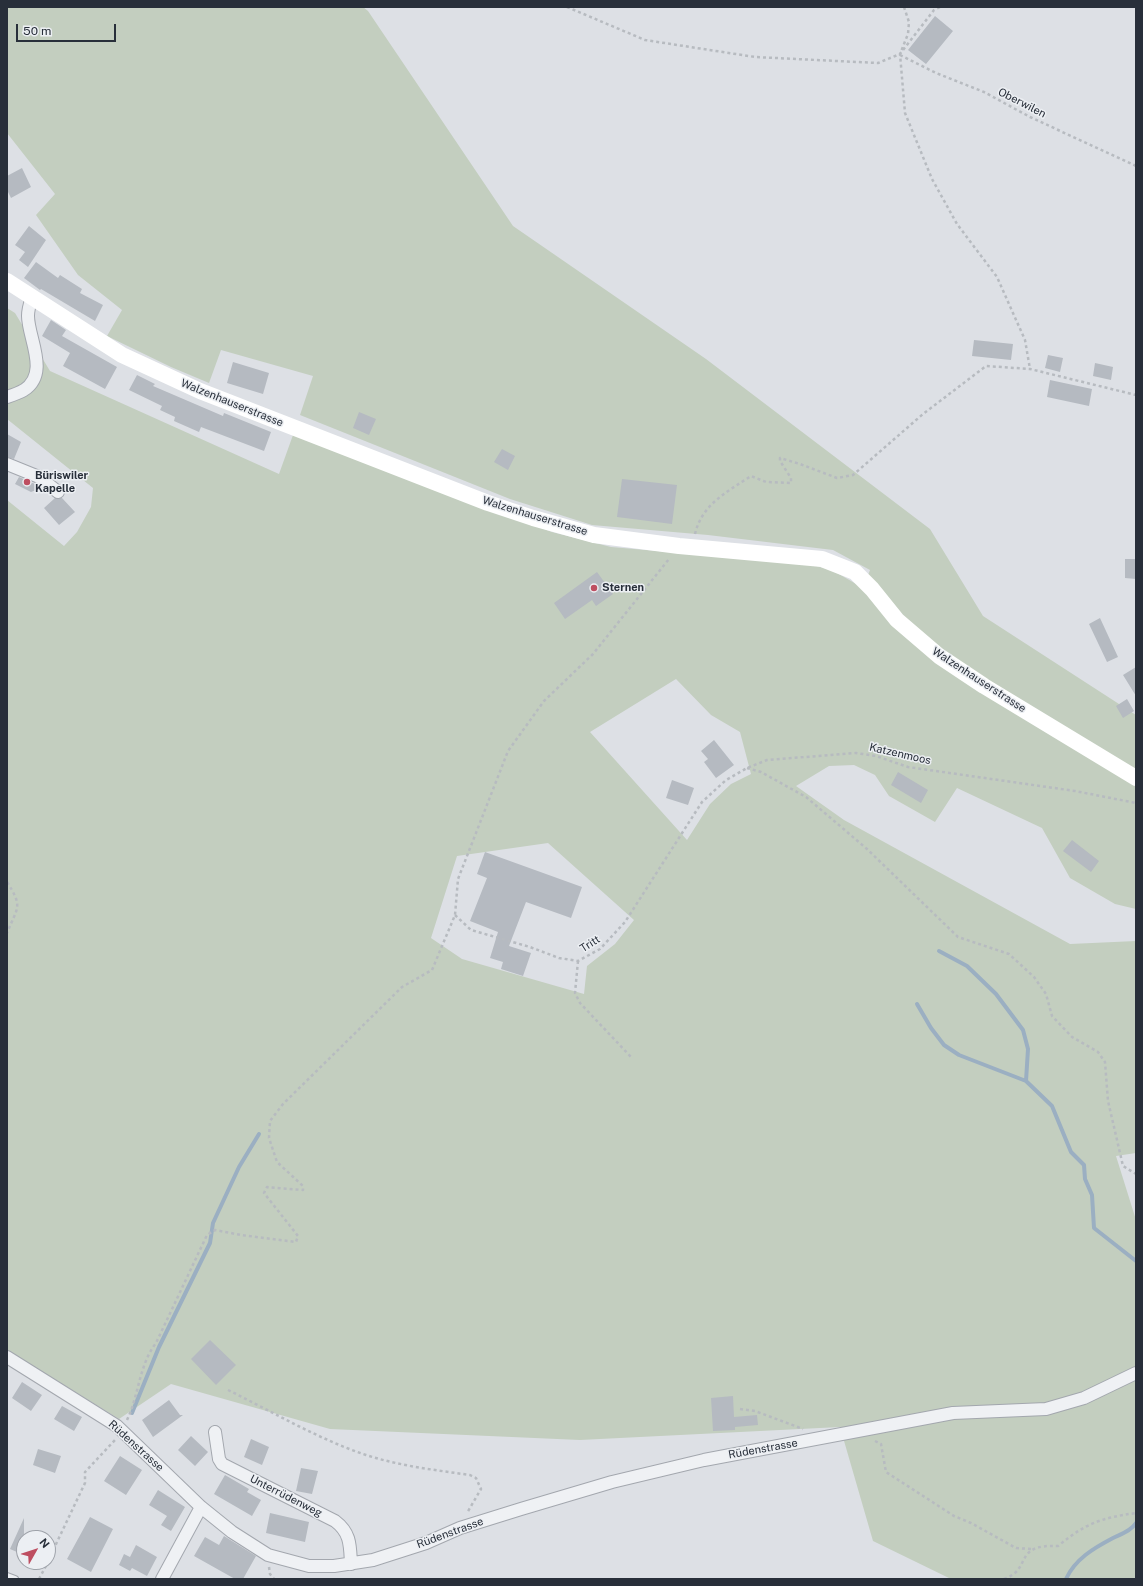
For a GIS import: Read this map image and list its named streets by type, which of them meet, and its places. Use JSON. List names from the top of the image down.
{
  "streets": {
    "street": ["Walzenhauserstrasse", "Rüdenstrasse", "Unterrüdenweg"],
    "path": ["Oberwilen", "Katzenmoos", "Tritt"]
  },
  "crossings": [
    ["Katzenmoos", "Tritt"],
    ["Rüdenstrasse", "Unterrüdenweg"]
  ],
  "places": ["Büriswiler Kapelle", "Sternen"],
  "scale_bar": "50 m",
  "north": "top right"
}
